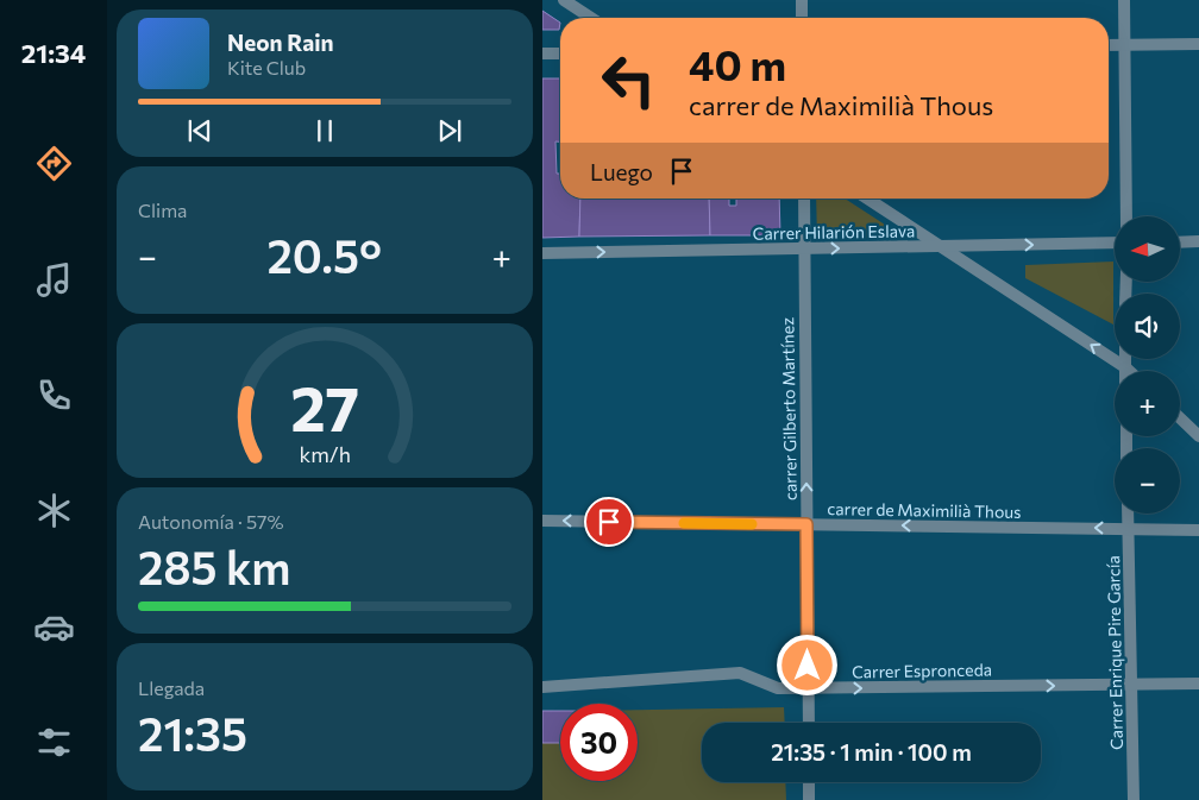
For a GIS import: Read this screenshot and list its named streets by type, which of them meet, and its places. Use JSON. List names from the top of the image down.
{
  "streets": {
    "street": [
      "Carrer Hilarión Eslava",
      "carrer Gilberto Martínez",
      "carrer de Maximilià Thous",
      "Carrer Enrique Pire García",
      "Carrer Espronceda"
    ]
  },
  "crossings": [
    ["Carrer Hilarión Eslava", "carrer Gilberto Martínez"],
    ["carrer Gilberto Martínez", "carrer de Maximilià Thous"],
    ["carrer Gilberto Martínez", "Carrer Espronceda"],
    ["carrer de Maximilià Thous", "Carrer Enrique Pire García"],
    ["Carrer Enrique Pire García", "Carrer Espronceda"]
  ],
  "one_way": [
    "Carrer Hilarión Eslava",
    "carrer Gilberto Martínez",
    "carrer de Maximilià Thous",
    "Carrer Espronceda"
  ],
  "north": "left",
  "page": {
    "tabs": "21:34",
    "song": ["Neon Rain", "Kite Club"],
    "turn": ["40 m", "carrer de Maximilià Thous"],
    "then": "Luego",
    "tile": [
      "Clima",
      ["Autonomía · 57%", "285 km"],
      ["Llegada", "21:35"]
    ],
    "map_buttons": ["+", "−"],
    "heat": ["−", "20.5°", "+"],
    "limit": "30",
    "trip": "21:35 · 1 min · 100 m",
    "gauge": ["27", "km/h"]
  }
}
